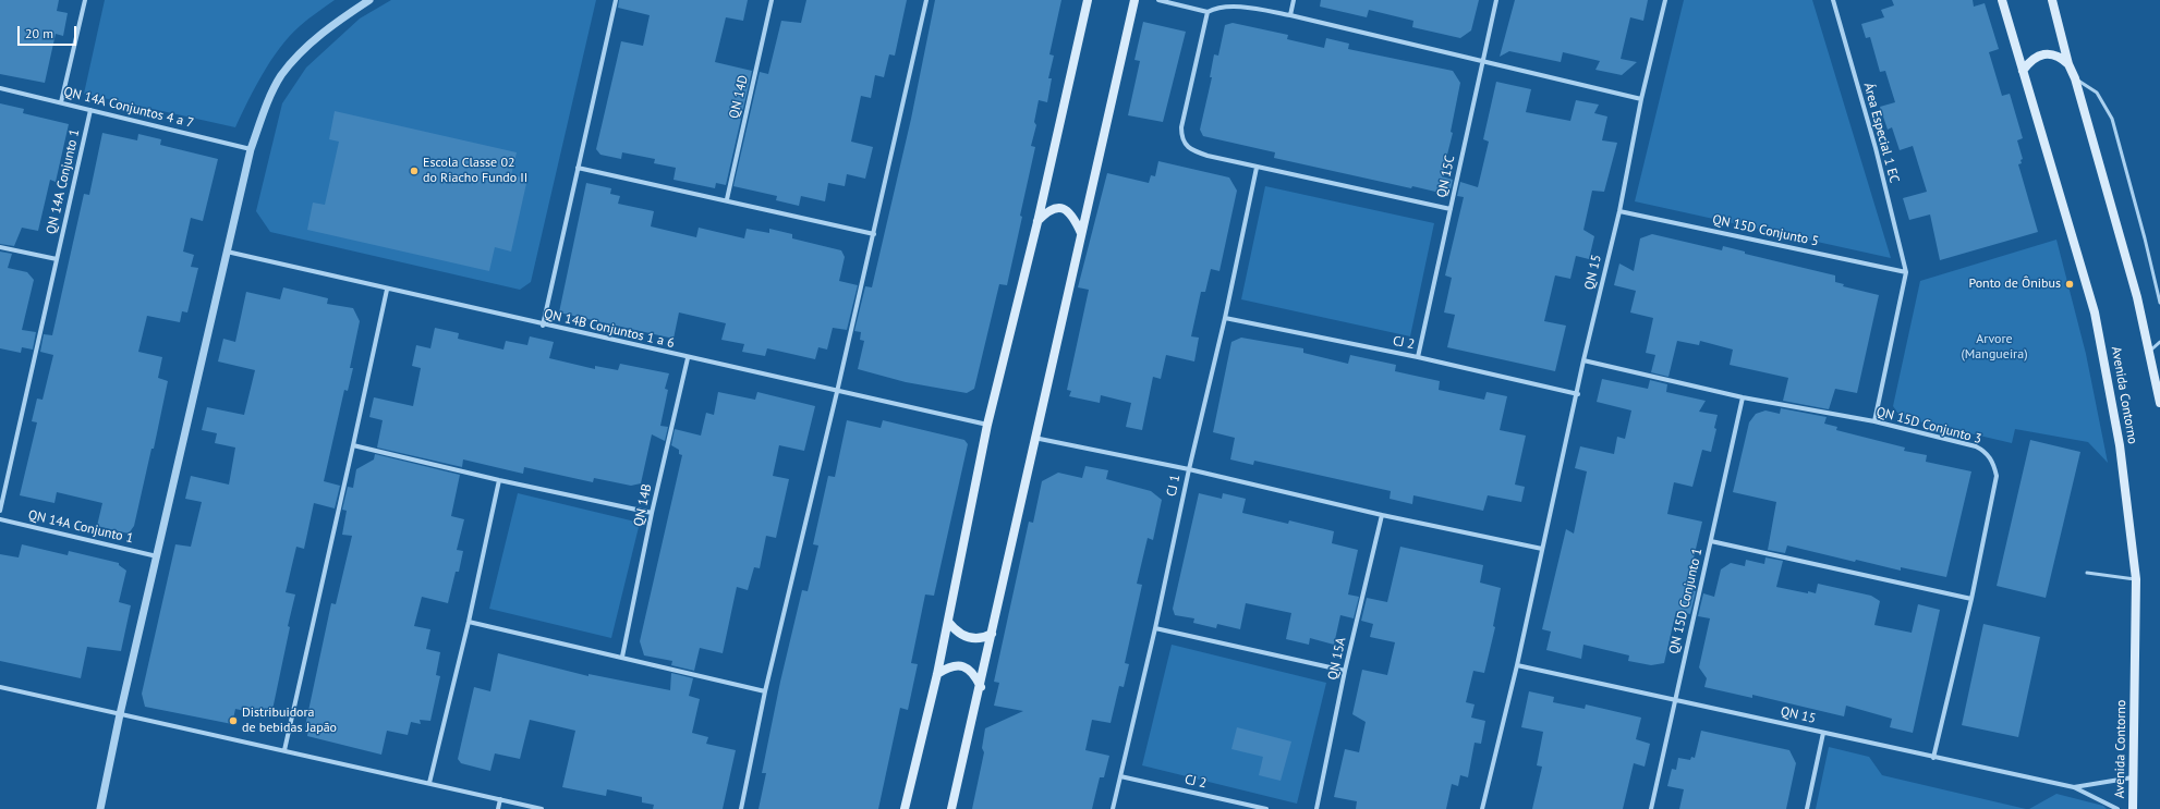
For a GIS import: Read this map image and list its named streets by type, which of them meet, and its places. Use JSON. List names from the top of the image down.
{
  "streets": {
    "main road": ["Avenida Contorno"],
    "street": [
      "QN 14D",
      "QN 14A Conjuntos 4 a 7",
      "Área Especial 1 EC",
      "QN 15C",
      "QN 14A Conjunto 1",
      "QN 15D Conjunto 5",
      "QN 15",
      "QN 14B Conjuntos 1 a 6",
      "CJ 2",
      "QN 15D Conjunto 3",
      "CJ 1",
      "QN 14B",
      "QN 15D Conjunto 1",
      "QN 15A"
    ]
  },
  "crossings": [
    ["QN 14A Conjuntos 4 a 7", "QN 14A Conjunto 1"],
    ["Área Especial 1 EC", "QN 15D Conjunto 5"],
    ["QN 15C", "CJ 2"],
    ["QN 15D Conjunto 5", "QN 15"],
    ["QN 15", "CJ 2"],
    ["QN 15", "Avenida Contorno"],
    ["QN 15", "QN 15D Conjunto 3"],
    ["QN 15", "QN 15D Conjunto 1"],
    ["QN 14B Conjuntos 1 a 6", "QN 14B"],
    ["CJ 2", "CJ 1"],
    ["QN 15D Conjunto 3", "QN 15D Conjunto 1"]
  ],
  "parks": ["Arvore (Mangueira)"],
  "places": ["Escola Classe 02 do Riacho Fundo II", "Ponto de Ônibus", "Distribuidora de bebidas Japão"],
  "scale_bar": "20 m"
}
